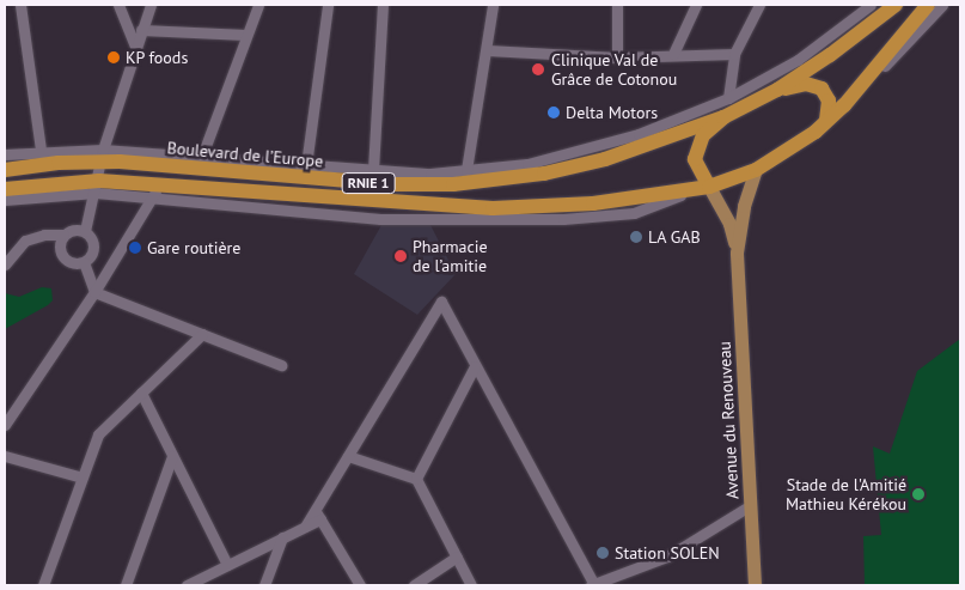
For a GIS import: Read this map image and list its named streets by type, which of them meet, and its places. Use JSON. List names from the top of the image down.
{
  "streets": {
    "highway": ["Boulevard de l’Europe", "RNIE 1"],
    "main road": ["Avenue du Renouveau"]
  },
  "crossings": [
    ["Boulevard de l’Europe", "RNIE 1"],
    ["RNIE 1", "Avenue du Renouveau"]
  ],
  "places": [
    "KP foods",
    "Clinique Val de Grâce de Cotonou",
    "Delta Motors",
    "LA GAB",
    "Gare routière",
    "Pharmacie de l’amitie",
    "Stade de l'Amitié Mathieu Kérékou",
    "Station SOLEN"
  ]
}
